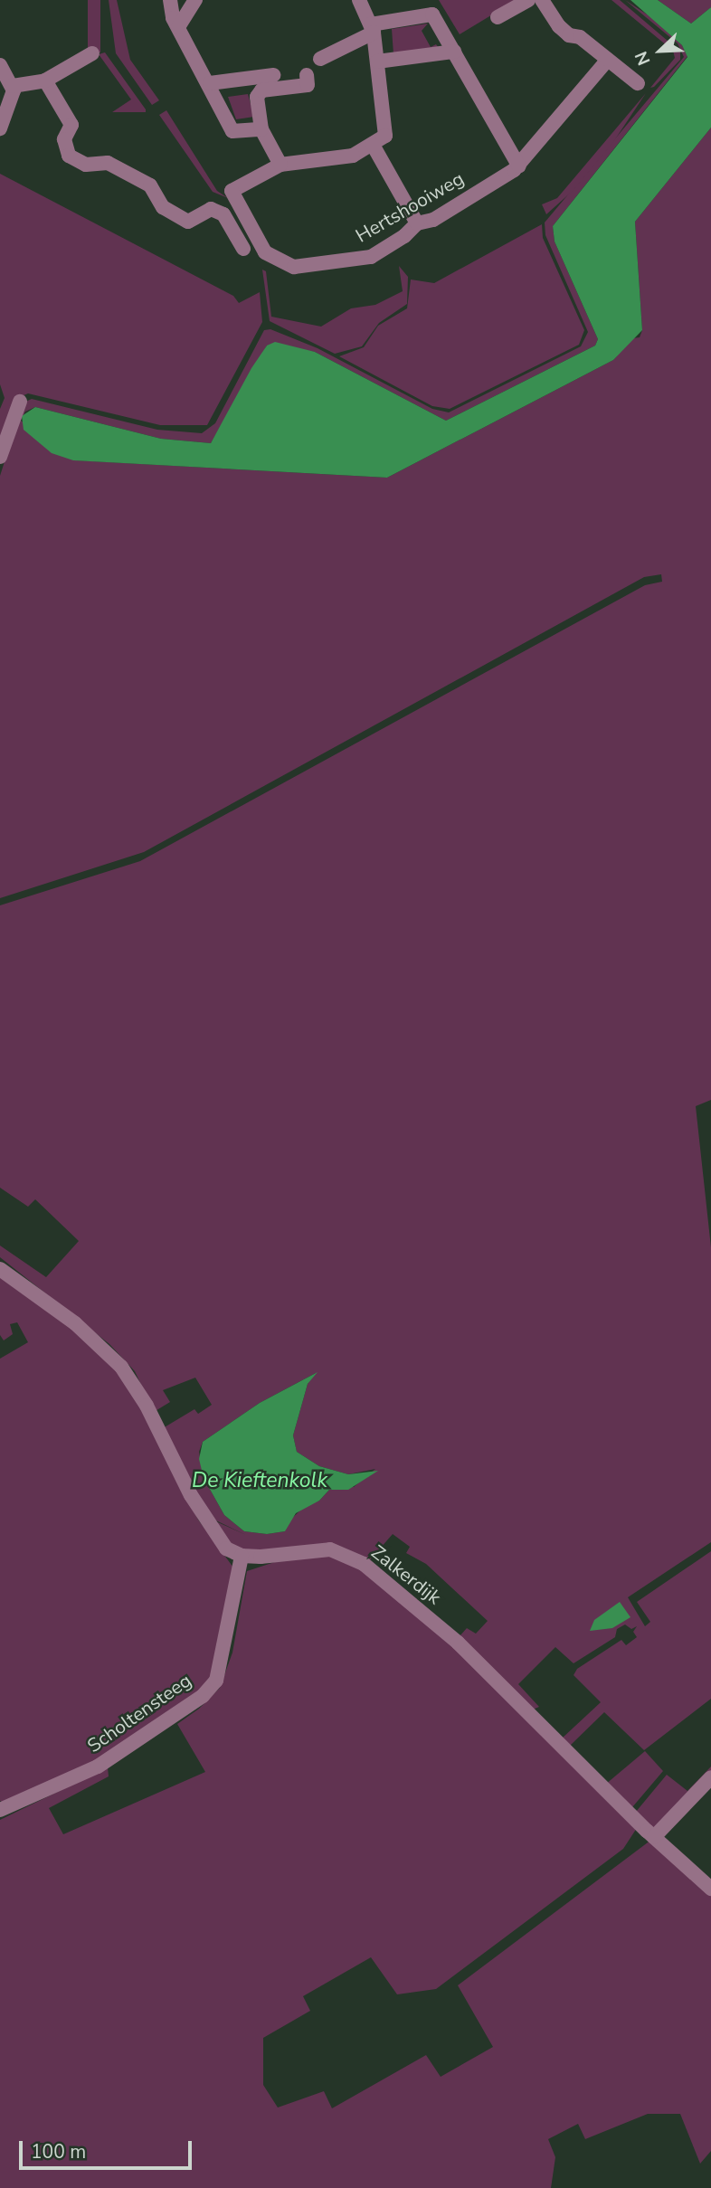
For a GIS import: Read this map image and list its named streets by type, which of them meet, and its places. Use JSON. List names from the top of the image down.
{
  "streets": {
    "street": ["Hertshooiweg", "Zalkerdijk", "Scholtensteeg"]
  },
  "crossings": [
    ["Zalkerdijk", "Scholtensteeg"]
  ],
  "water": ["De Kieftenkolk"],
  "scale_bar": "100 m",
  "north": "bottom left"
}
